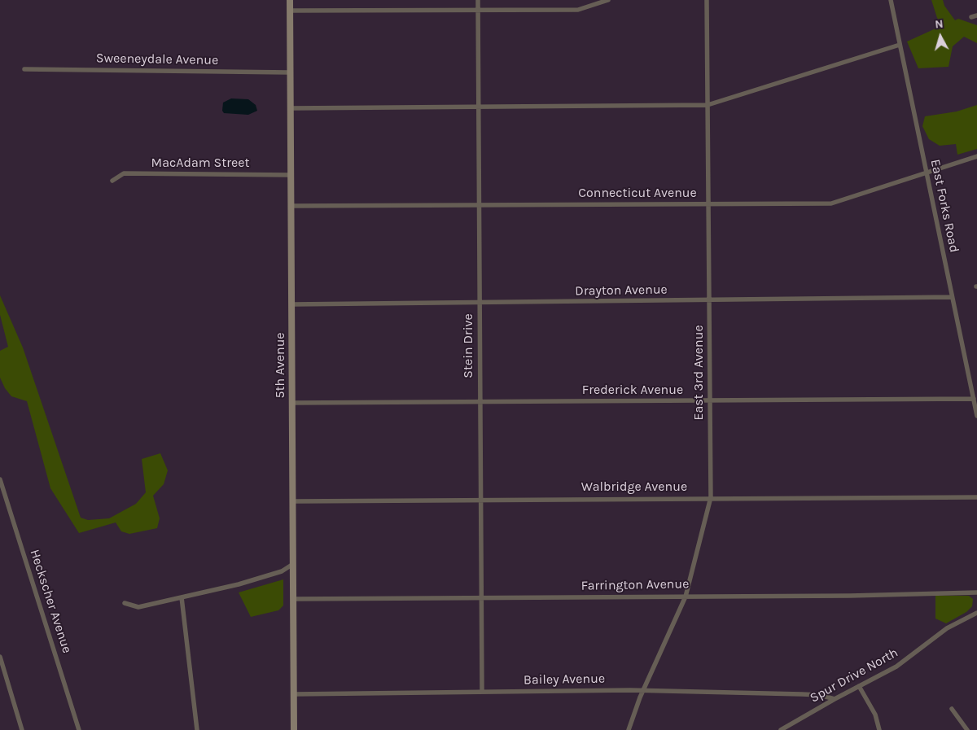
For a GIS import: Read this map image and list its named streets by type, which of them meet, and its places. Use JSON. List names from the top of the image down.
{
  "streets": {
    "main road": ["5th Avenue"],
    "street": [
      "Sweeneydale Avenue",
      "MacAdam Street",
      "Connecticut Avenue",
      "East Forks Road",
      "Drayton Avenue",
      "Stein Drive",
      "East 3rd Avenue",
      "Frederick Avenue",
      "Walbridge Avenue",
      "Farrington Avenue",
      "Heckscher Avenue",
      "Spur Drive North",
      "Bailey Avenue"
    ]
  },
  "crossings": [
    ["Sweeneydale Avenue", "5th Avenue"],
    ["MacAdam Street", "5th Avenue"],
    ["Connecticut Avenue", "East Forks Road"],
    ["Connecticut Avenue", "Stein Drive"],
    ["Connecticut Avenue", "5th Avenue"],
    ["Connecticut Avenue", "East 3rd Avenue"],
    ["East Forks Road", "Drayton Avenue"],
    ["East Forks Road", "Frederick Avenue"],
    ["Drayton Avenue", "Stein Drive"],
    ["Drayton Avenue", "5th Avenue"],
    ["Drayton Avenue", "East 3rd Avenue"],
    ["Stein Drive", "Frederick Avenue"],
    ["Stein Drive", "Walbridge Avenue"],
    ["Stein Drive", "Farrington Avenue"],
    ["Stein Drive", "Bailey Avenue"],
    ["5th Avenue", "Frederick Avenue"],
    ["5th Avenue", "Walbridge Avenue"],
    ["5th Avenue", "Farrington Avenue"],
    ["5th Avenue", "Bailey Avenue"],
    ["East 3rd Avenue", "Frederick Avenue"],
    ["East 3rd Avenue", "Walbridge Avenue"],
    ["East 3rd Avenue", "Farrington Avenue"],
    ["East 3rd Avenue", "Bailey Avenue"],
    ["Spur Drive North", "Bailey Avenue"]
  ],
  "north": "top"
}
